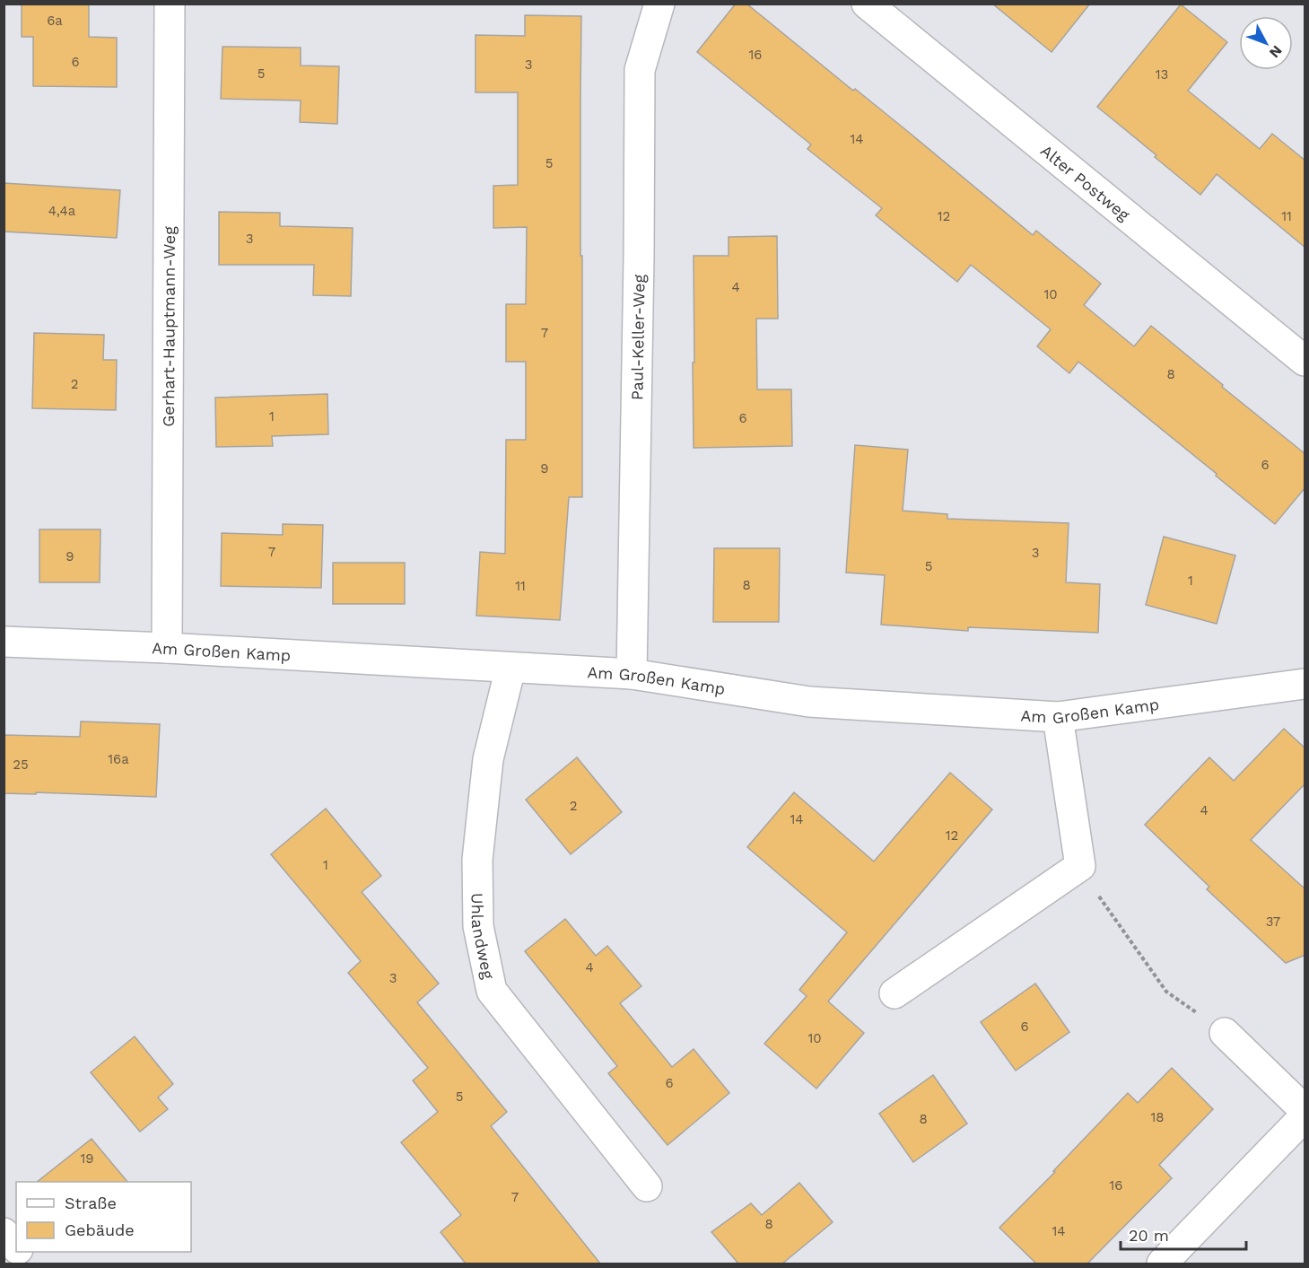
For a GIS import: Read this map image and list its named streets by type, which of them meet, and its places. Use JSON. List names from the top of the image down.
{
  "streets": {
    "street": [
      "Alter Postweg",
      "Gerhart-Hauptmann-Weg",
      "Paul-Keller-Weg",
      "Am Großen Kamp",
      "Uhlandweg"
    ]
  },
  "crossings": [
    ["Gerhart-Hauptmann-Weg", "Am Großen Kamp"],
    ["Paul-Keller-Weg", "Am Großen Kamp"],
    ["Am Großen Kamp", "Uhlandweg"]
  ],
  "house_numbers": [
    "6a",
    "16",
    "6",
    "3",
    "5",
    "13",
    "14",
    "5",
    "4,4a",
    "12",
    "11",
    "3",
    "4",
    "10",
    "7",
    "8",
    "2",
    "1",
    "6",
    "6",
    "9",
    "7",
    "3",
    "9",
    "5",
    "1",
    "8",
    "11",
    "16a",
    "25",
    "2",
    "4",
    "14",
    "12",
    "1",
    "37",
    "4",
    "3",
    "6",
    "10",
    "6",
    "5",
    "18",
    "8",
    "19",
    "16",
    "7",
    "8",
    "14"
  ],
  "legend": ["Straße", "Gebäude"],
  "scale_bar": "20 m",
  "north": "bottom right"
}
